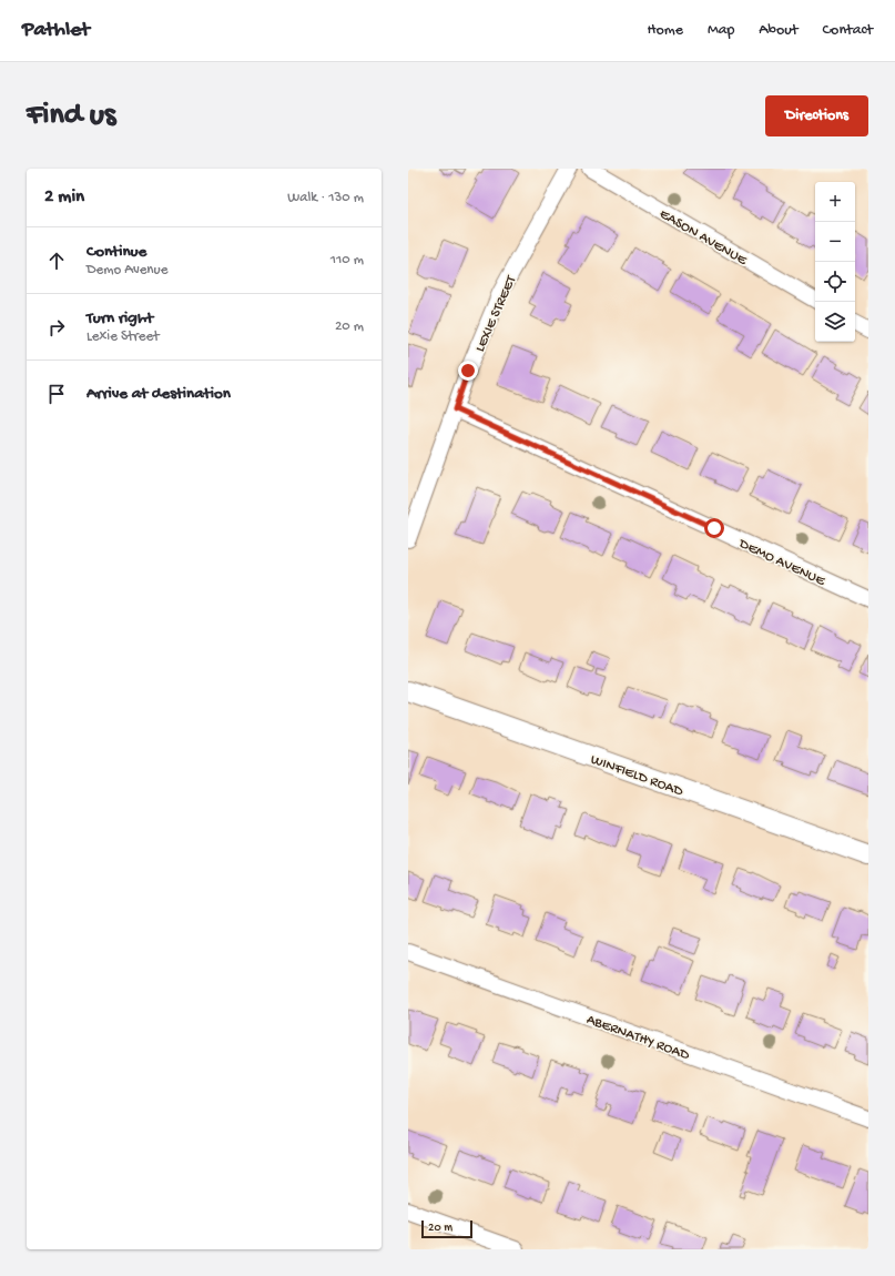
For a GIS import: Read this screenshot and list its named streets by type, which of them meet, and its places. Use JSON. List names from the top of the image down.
{
  "streets": {
    "street": [
      "EASON AVENUE",
      "LEXIE STREET",
      "DEMO AVENUE",
      "WINFIELD ROAD",
      "ABERNATHY ROAD"
    ]
  },
  "crossings": [
    ["LEXIE STREET", "DEMO AVENUE"]
  ],
  "scale_bar": "20 m",
  "page": {
    "header": "Pathlet",
    "nav": [
      "Home",
      "Map",
      "About",
      "Contact"
    ],
    "buttons": "Directions",
    "title": "Find us",
    "heading": ["2 min", "Walk · 130 m"],
    "map_buttons": ["+", "−"],
    "list": [
      ["Continue", "Demo Avenue", "110 m"],
      ["Turn right", "Lexie Street", "20 m"],
      "Arrive at destination"
    ],
    "scale": "20 m"
  }
}
